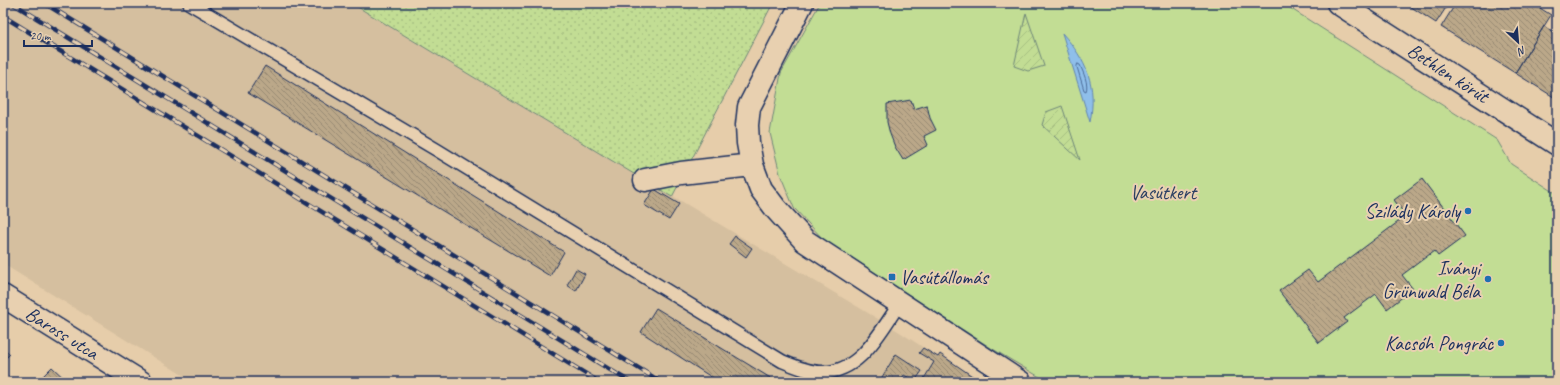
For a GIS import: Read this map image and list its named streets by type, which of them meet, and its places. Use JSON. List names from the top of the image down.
{
  "streets": {
    "street": ["Bethlen körút", "Baross utca"]
  },
  "parks": ["Vasútkert"],
  "places": {
    "other": ["Szilády Károly", "Iványi Grünwald Béla", "Kacsóh Pongrác"],
    "transit": ["Vasútállomás"]
  },
  "scale_bar": "20 m",
  "north": "bottom right"
}
